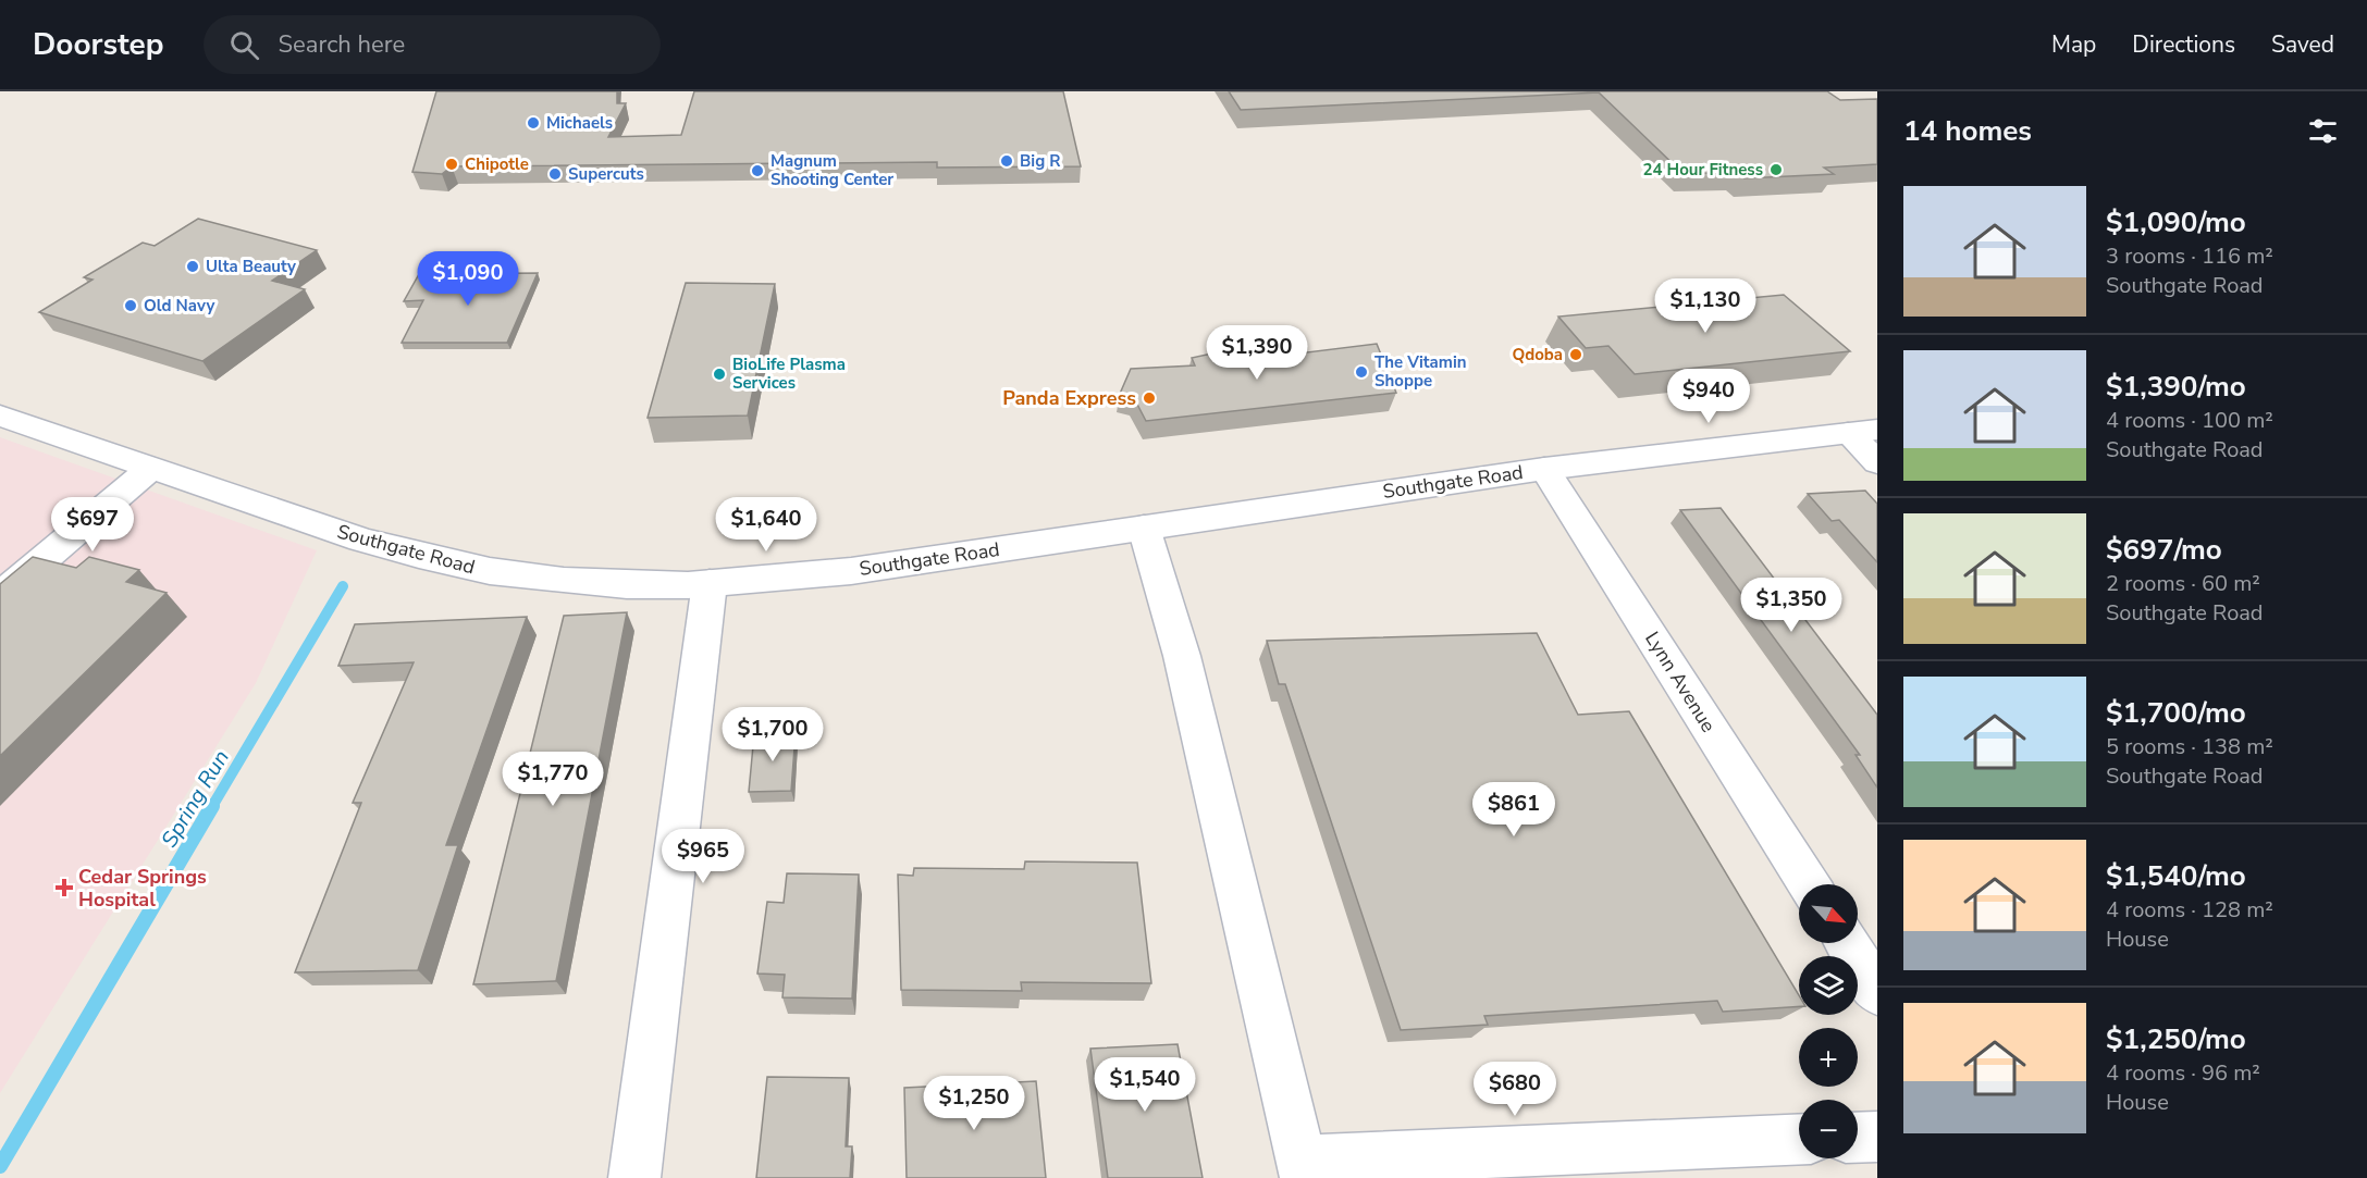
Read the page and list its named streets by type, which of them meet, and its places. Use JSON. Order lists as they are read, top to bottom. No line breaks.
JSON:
{"streets":{"street":["Southgate Road","Lynn Avenue"]},"crossings":[["Southgate Road","Lynn Avenue"]],"water":["Spring Run"],"places":{"other":["Michaels","Big R","Chipotle","24 Hour Fitness","Magnum Shooting Center","Supercuts","Ulta Beauty","Old Navy","Qdoba","The Vitamin Shoppe","BioLife Plasma Services","Panda Express"],"health":["Cedar Springs Hospital"]},"north":"bottom right","page":{"header":"Doorstep","search":"Search here","nav":["Map","Directions","Saved"],"heading":"14 homes","list":[{"name":"$1,090/mo","note":"3 rooms · 116 m² · Southgate Road"},{"name":"$1,390/mo","note":"4 rooms · 100 m² · Southgate Road"},{"name":"$697/mo","note":"2 rooms · 60 m² · Southgate Road"},{"name":"$1,700/mo","note":"5 rooms · 138 m² · Southgate Road"},{"name":"$1,540/mo","note":"4 rooms · 128 m² · House"},{"name":"$1,250/mo","note":"4 rooms · 96 m² · House"}],"price":["$1,090","$1,130","$1,390","$940","$697","$1,640","$1,350","$1,700","$1,770","$861","$965","$1,540","$680","$1,250"],"map_buttons":["+","−"]}}
